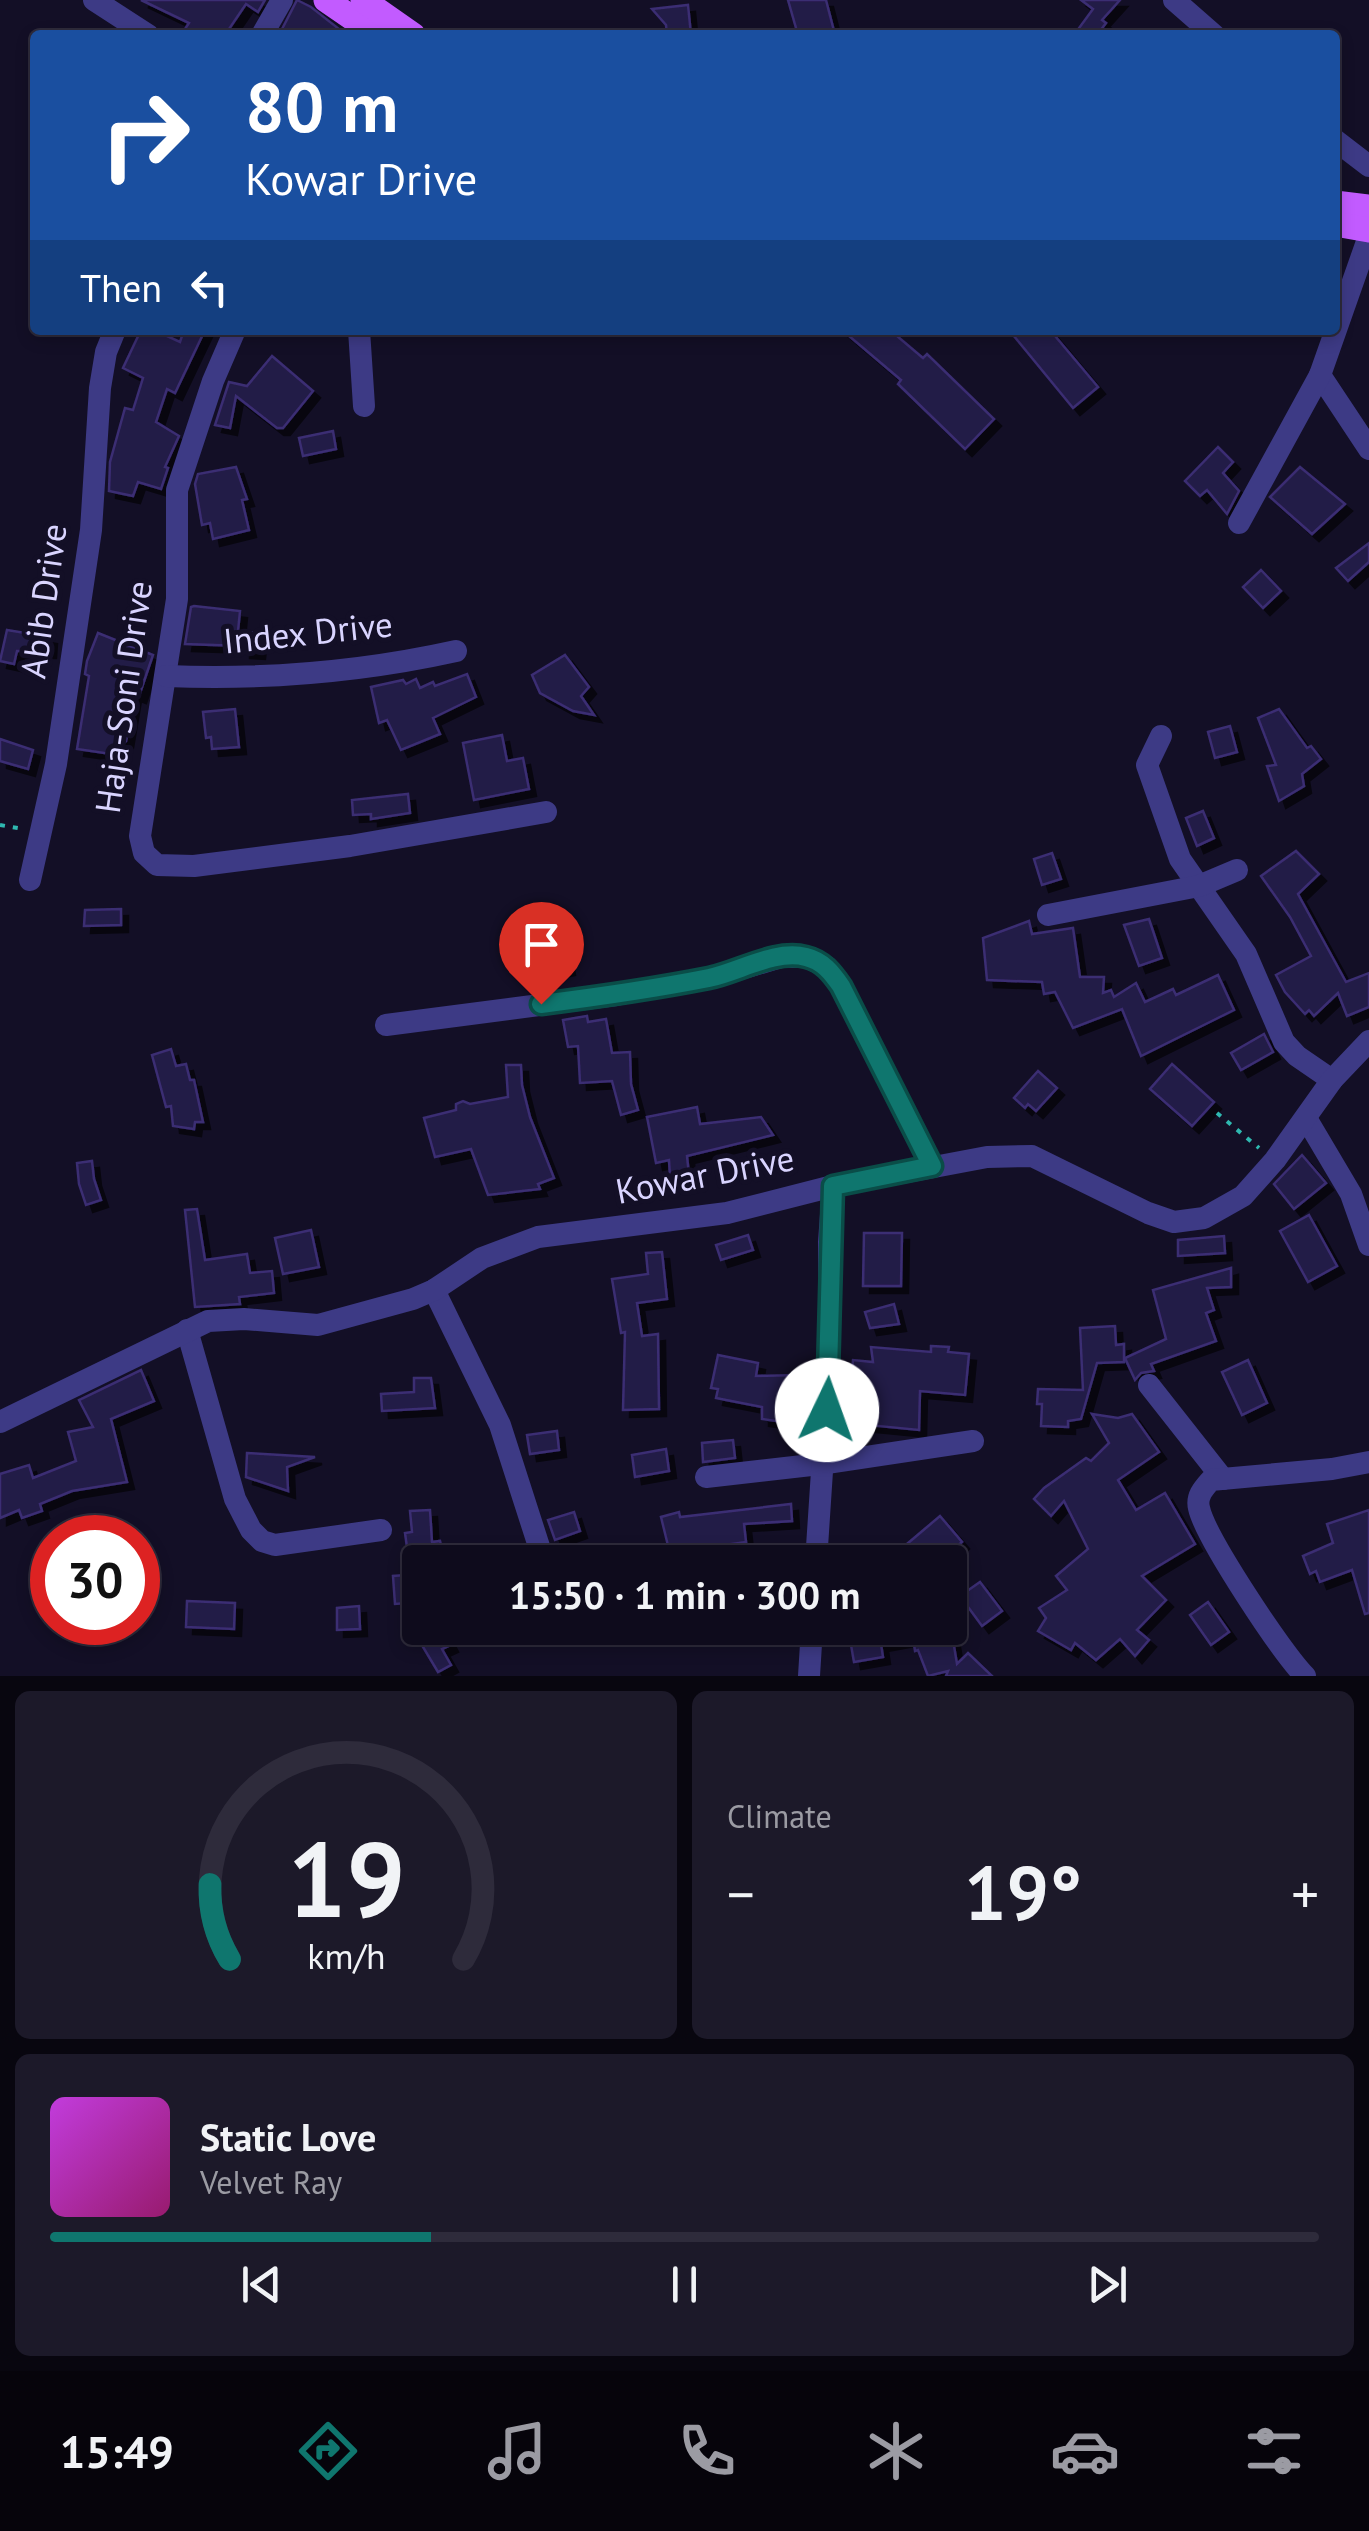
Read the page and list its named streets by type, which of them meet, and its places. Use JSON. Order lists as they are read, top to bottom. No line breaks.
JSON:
{"streets":{"street":["Abib Drive","Index Drive","Haja-Soni Drive","Kowar Drive"]},"crossings":[["Index Drive","Haja-Soni Drive"]],"page":{"turn":["80 m","Kowar Drive"],"then":"Then","limit":"30","trip":"15:50 · 1 min · 300 m","tile":"Climate","heat":["−","19°","+"],"song":["Static Love","Velvet Ray"],"tabs":"15:49","gauge":["19","km/h"]}}
